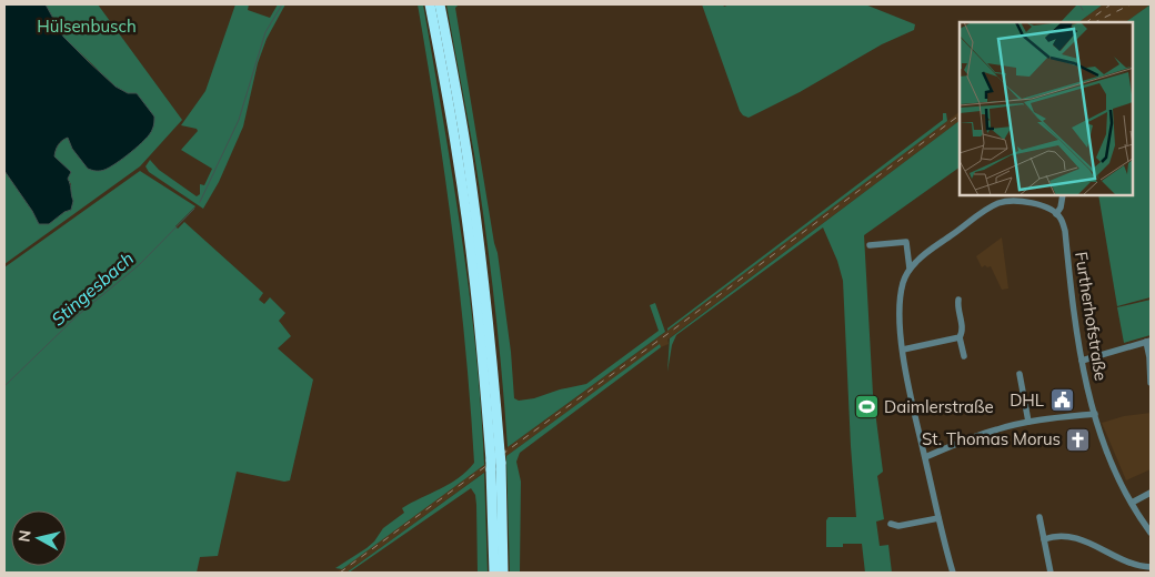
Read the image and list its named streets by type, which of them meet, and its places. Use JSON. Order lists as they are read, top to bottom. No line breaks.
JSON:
{"streets":{"street":["Furtherhofstraße"]},"water":["Stingesbach"],"parks":["Hülsenbusch"],"places":{"public building":["DHL"],"sports":["Daimlerstraße"],"church":["St. Thomas Morus"]},"north":"left"}
